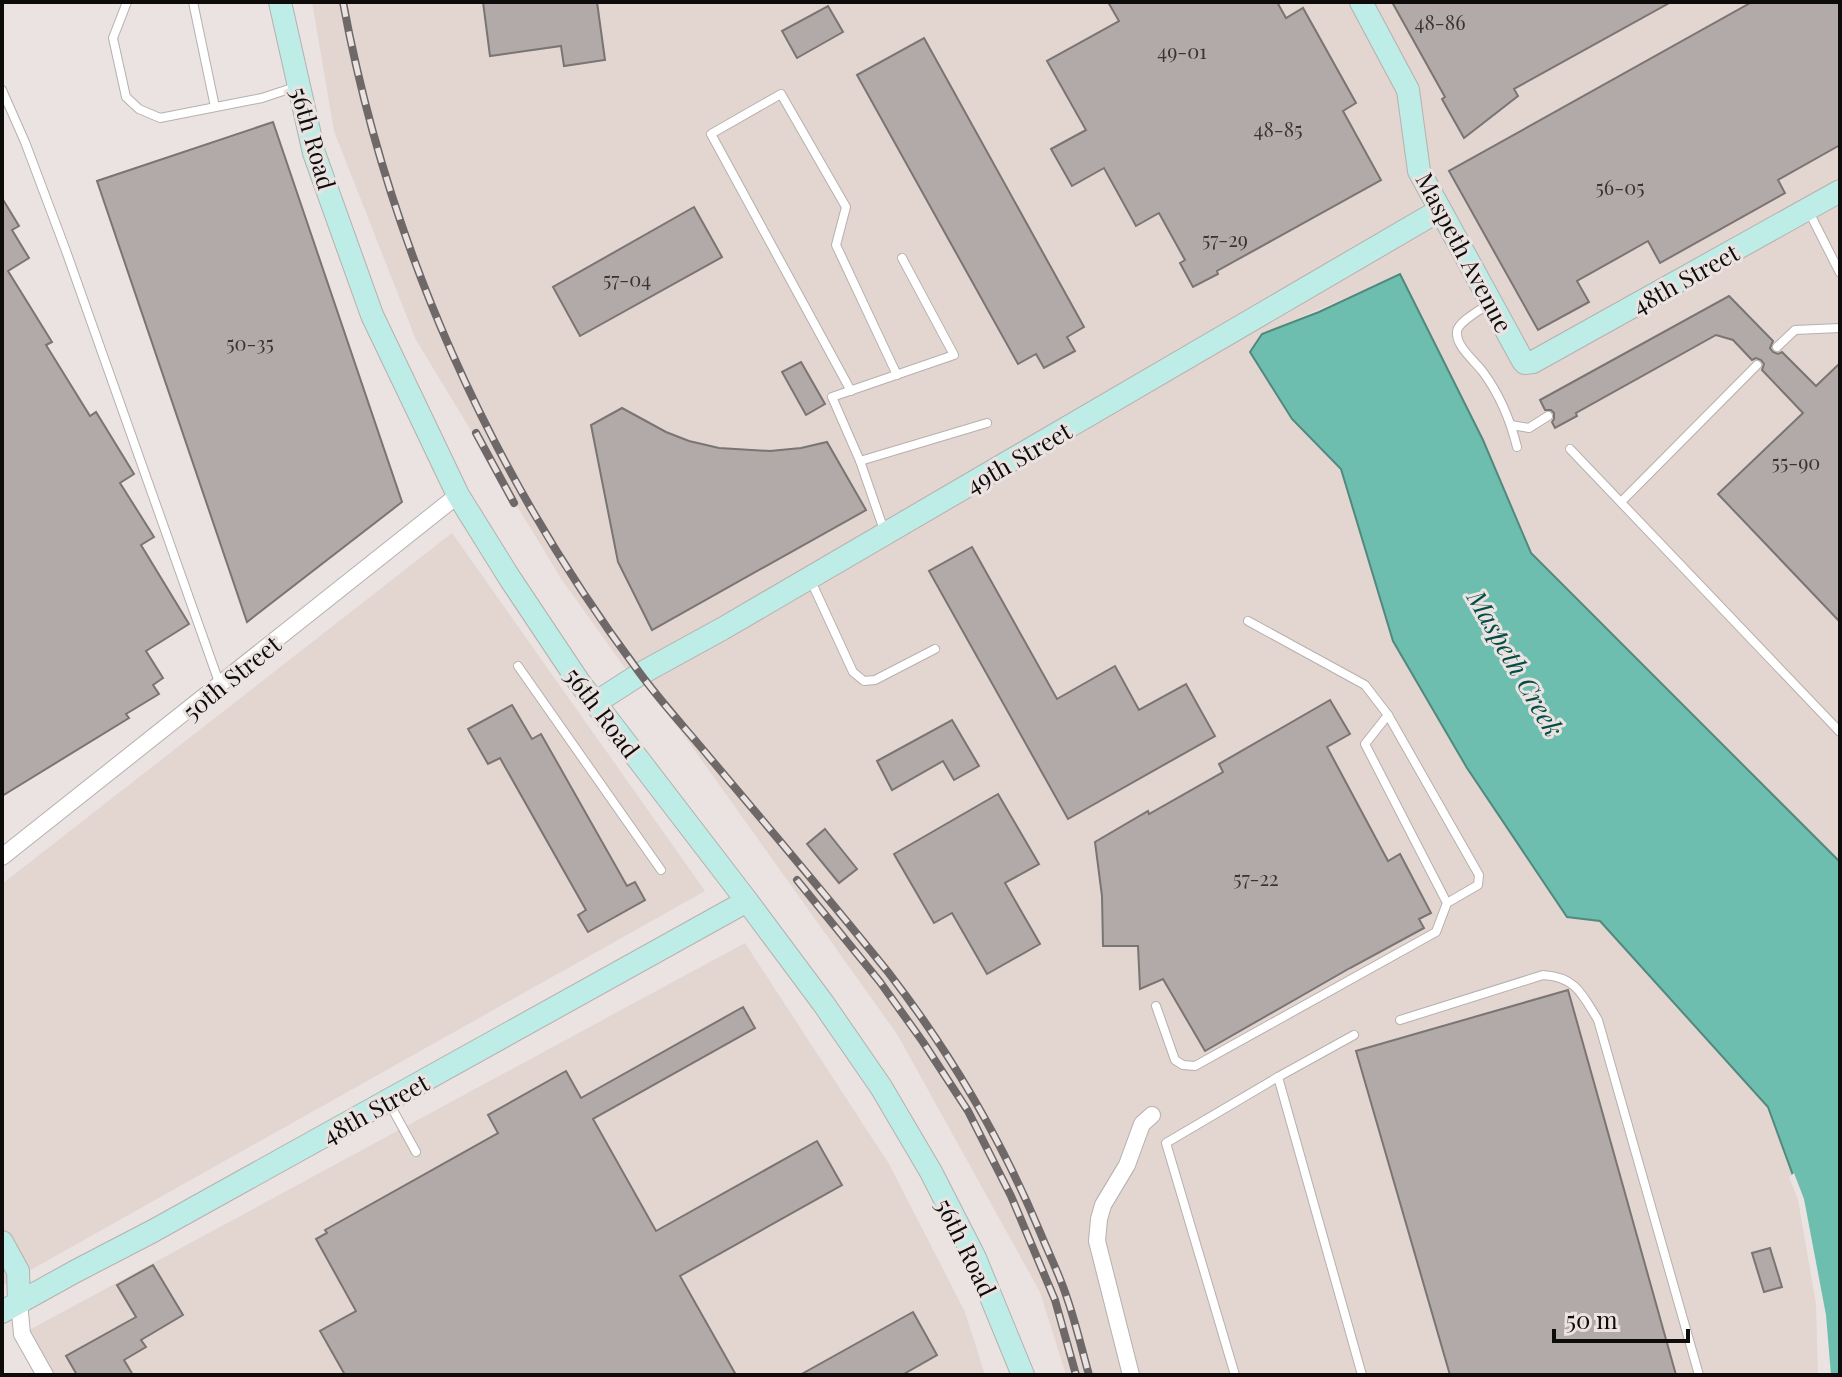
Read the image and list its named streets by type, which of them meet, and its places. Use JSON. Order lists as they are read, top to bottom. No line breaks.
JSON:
{"streets":{"main road":["56th Road","Maspeth Avenue","48th Street","49th Street"],"street":["50th Street"]},"crossings":[["56th Road","48th Street"],["56th Road","49th Street"],["56th Road","50th Street"],["Maspeth Avenue","48th Street"],["Maspeth Avenue","49th Street"]],"water":["Maspeth Creek"],"house_numbers":["48-86","49-01","48-85","56-05","57-29","57-04","50-35","55-90","57-22"],"scale_bar":"50 m"}
